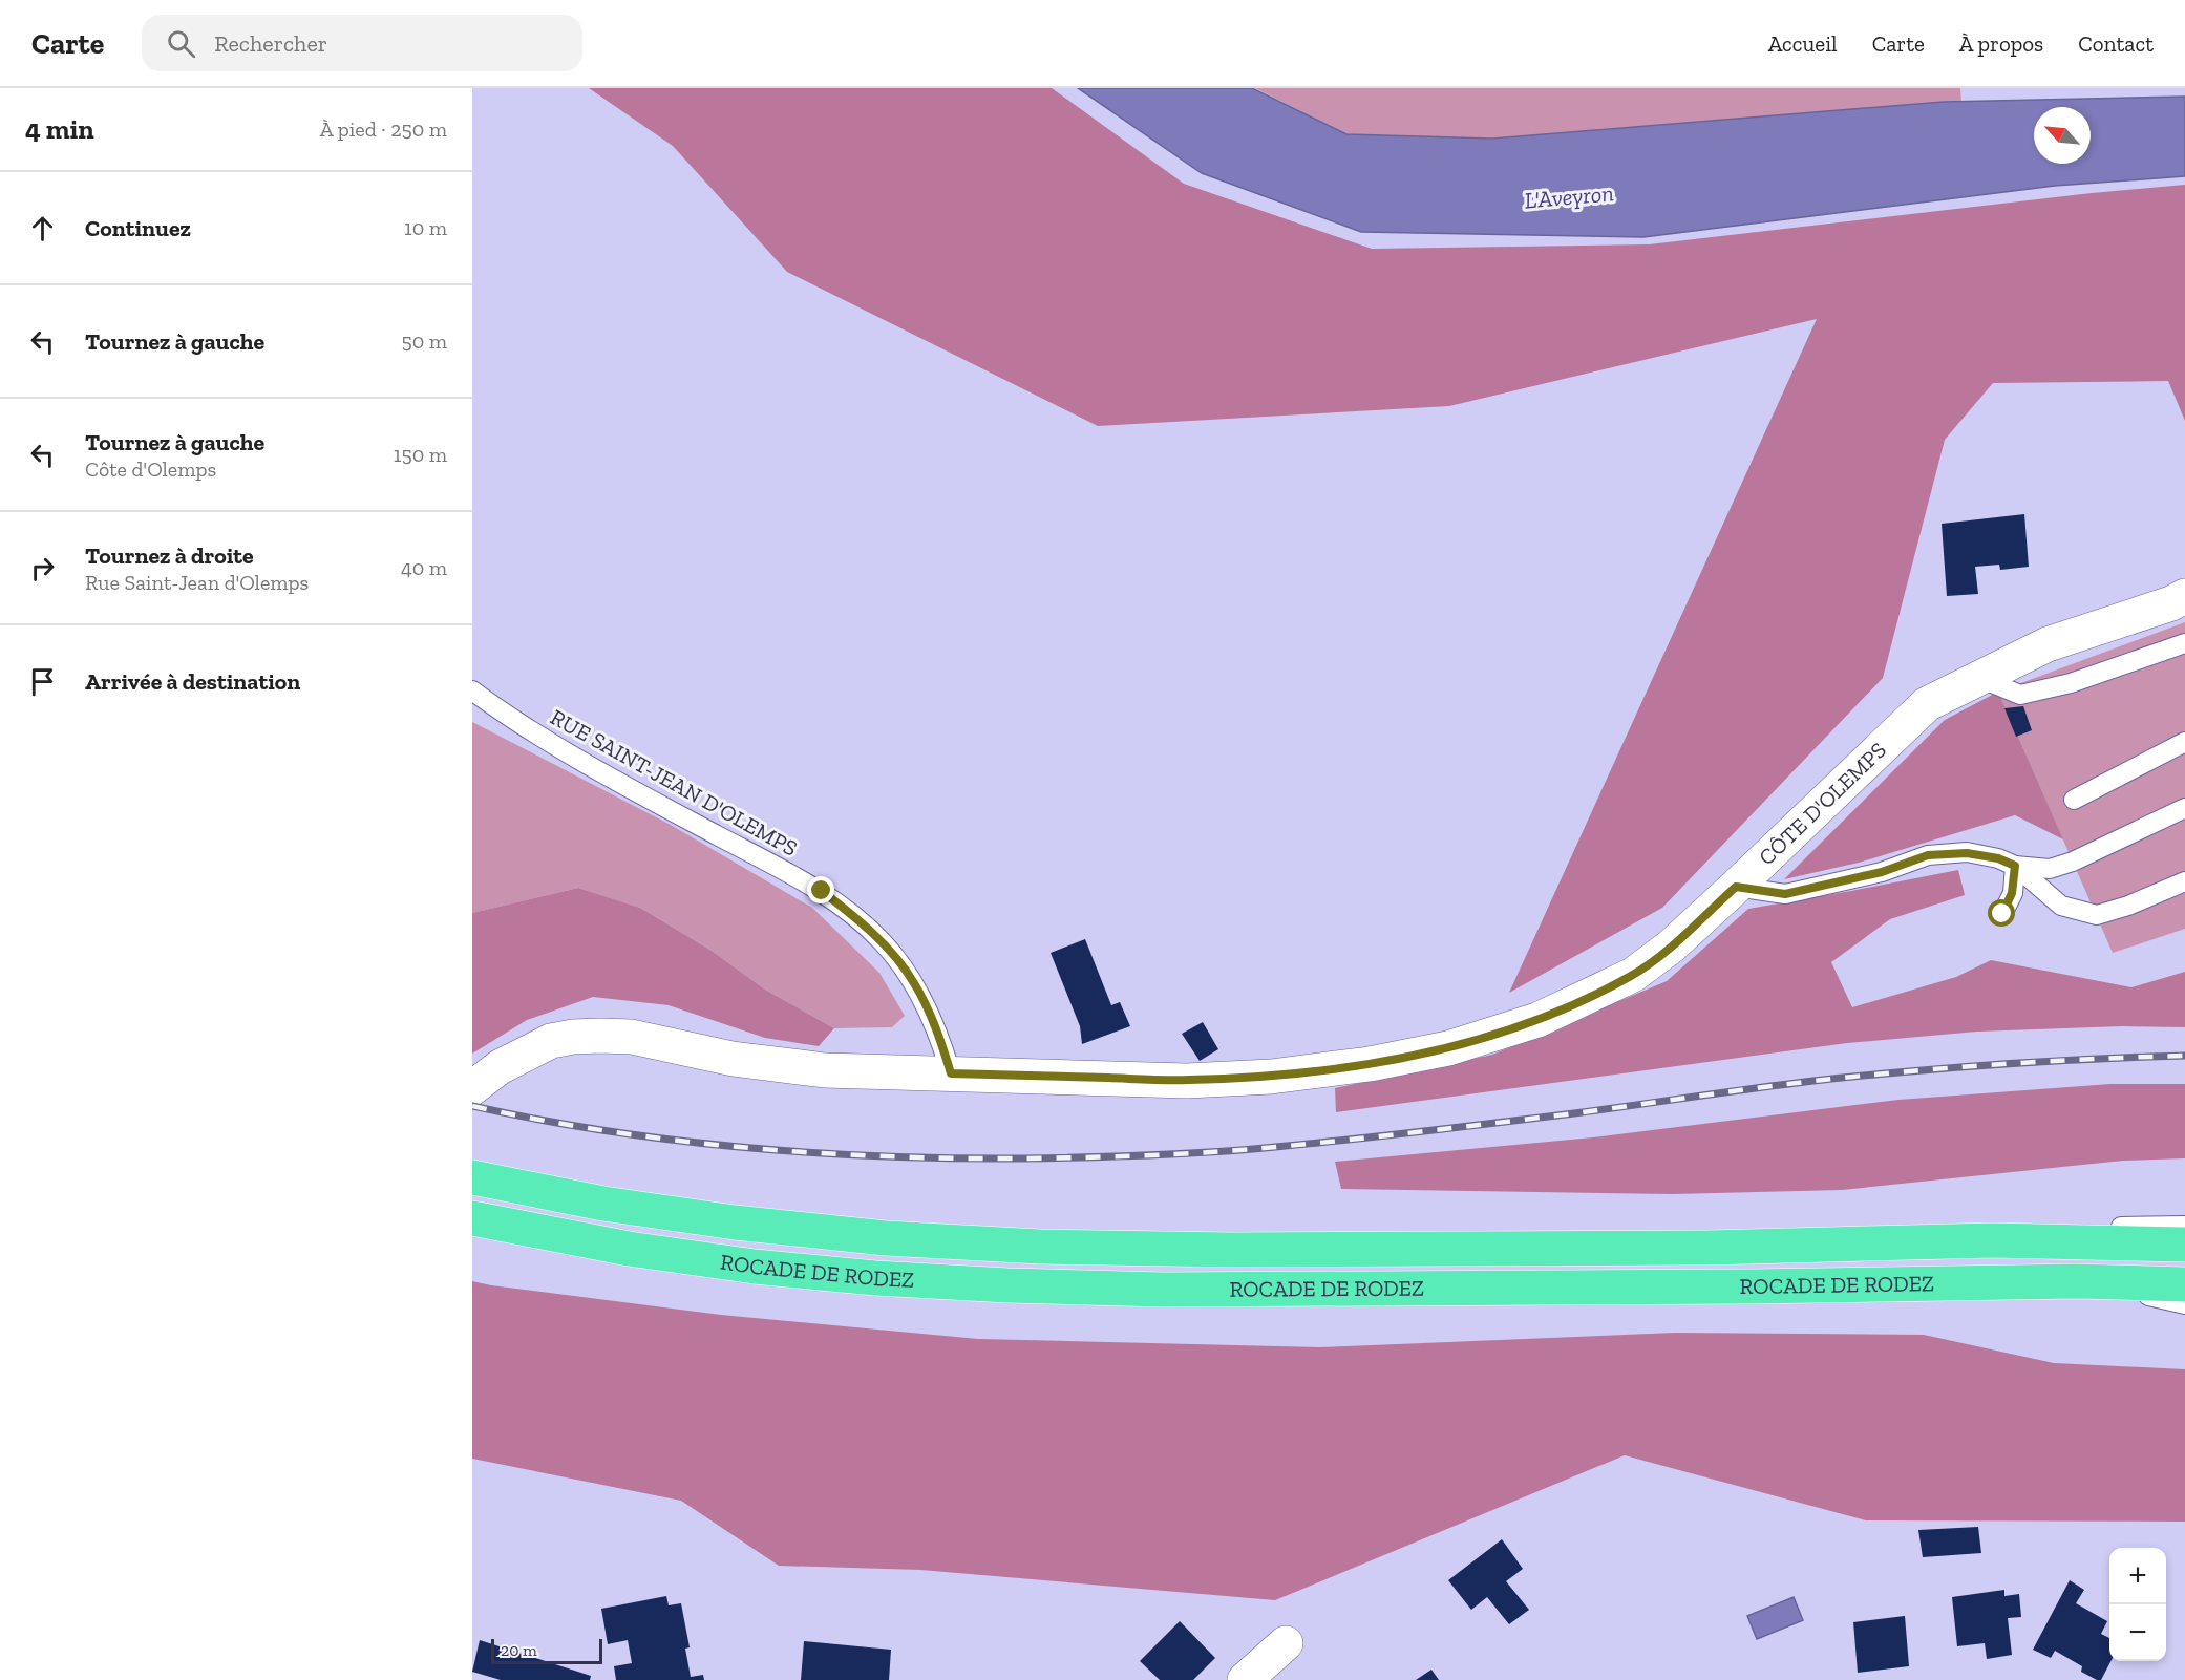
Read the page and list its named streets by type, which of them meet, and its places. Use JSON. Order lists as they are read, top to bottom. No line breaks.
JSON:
{"streets":{"highway":["ROCADE DE RODEZ"],"street":["CÔTE D'OLEMPS"],"lane":["RUE SAINT-JEAN D'OLEMPS"]},"crossings":[["RUE SAINT-JEAN D'OLEMPS","CÔTE D'OLEMPS"]],"water":["L'Aveyron"],"scale_bar":"20 m","north":"top left","page":{"header":"Carte","search":"Rechercher","nav":["Accueil","Carte","À propos","Contact"],"heading":["4 min","À pied · 250 m"],"list":[["Continuez","10 m"],["Tournez à gauche","50 m"],["Tournez à gauche","Côte d'Olemps","150 m"],["Tournez à droite","Rue Saint-Jean d'Olemps","40 m"],"Arrivée à destination"],"map_buttons":["+","−"],"scale":"20 m"}}
